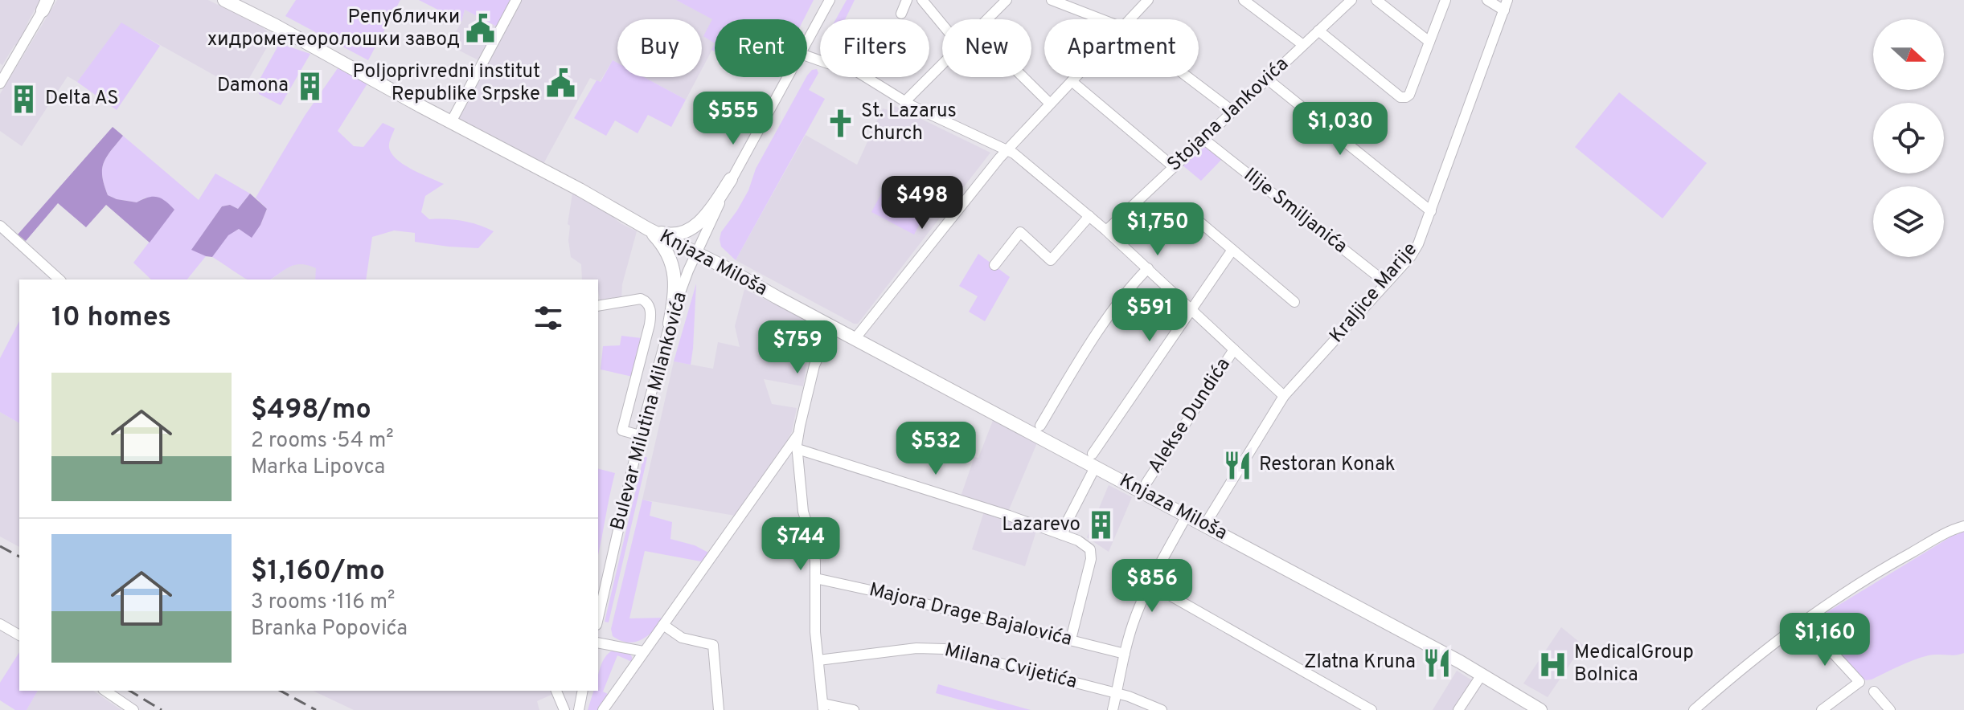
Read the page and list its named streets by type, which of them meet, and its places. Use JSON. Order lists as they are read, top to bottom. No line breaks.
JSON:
{"streets":{"main road":["Knjaza Miloša"],"street":["Stojana Jankovića","Ilije Smiljanića","Kraljice Marije","Bulevar Milutina Milankovića","Alekse Dundića","Majora Drage Bajalovića","Milana Cvijetića"]},"crossings":[["Stojana Jankovića","Ilije Smiljanića"],["Ilije Smiljanića","Kraljice Marije"],["Knjaza Miloša","Kraljice Marije"],["Knjaza Miloša","Bulevar Milutina Milankovića"]],"places":{"public building":["Републички хидрометеоролошки завод","Poljoprivredni institut Republike Srpske"],"building":["Damona","Delta AS","Lazarevo"],"church":["St. Lazarus Church"],"restaurant":["Restoran Konak","Zlatna Kruna"],"hospital":["MedicalGroup Bolnica"]},"north":"right","page":{"chip":["Buy","Rent","Filters","New","Apartment"],"price":["$555","$1,030","$498","$1,750","$591","$759","$532","$744","$856","$1,160"],"heading":"10 homes","list":[{"name":"$498/mo","note":"2 rooms · 54 m² · Marka Lipovca"},{"name":"$1,160/mo","note":"3 rooms · 116 m² · Branka Popovića"}]}}
